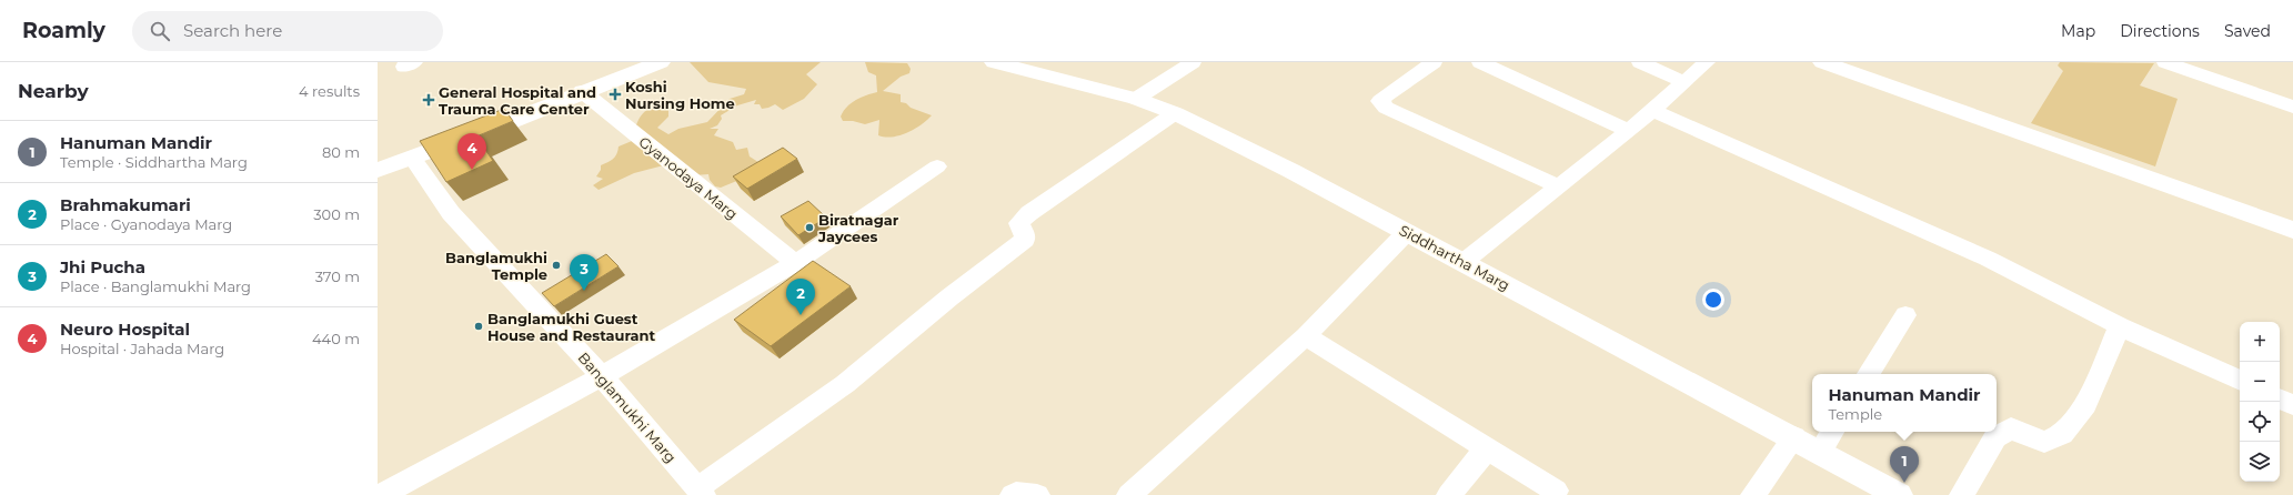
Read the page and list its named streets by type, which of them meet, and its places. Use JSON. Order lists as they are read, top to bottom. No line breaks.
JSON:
{"streets":{"street":["Gyanodaya Marg","Siddhartha Marg","Banglamukhi Marg"]},"places":{"health":["Koshi Nursing Home","General Hospital and Trauma Care Center"],"other":["Biratnagar Jaycees","Banglamukhi Temple","Banglamukhi Guest House and Restaurant"]},"page":{"header":"Roamly","search":"Search here","nav":["Map","Directions","Saved"],"heading":["Nearby","4 results"],"list":[{"mark":"1","name":"Hanuman Mandir","note":"Temple · Siddhartha Marg","value":"80 m"},{"mark":"2","name":"Brahmakumari","note":"Place · Gyanodaya Marg","value":"300 m"},{"mark":"3","name":"Jhi Pucha","note":"Place · Banglamukhi Marg","value":"370 m"},{"mark":"4","name":"Neuro Hospital","note":"Hospital · Jahada Marg","value":"440 m"}],"pins":["4","3","2","1"],"map_buttons":["+","−"],"popup":["Hanuman Mandir","Temple"]}}
